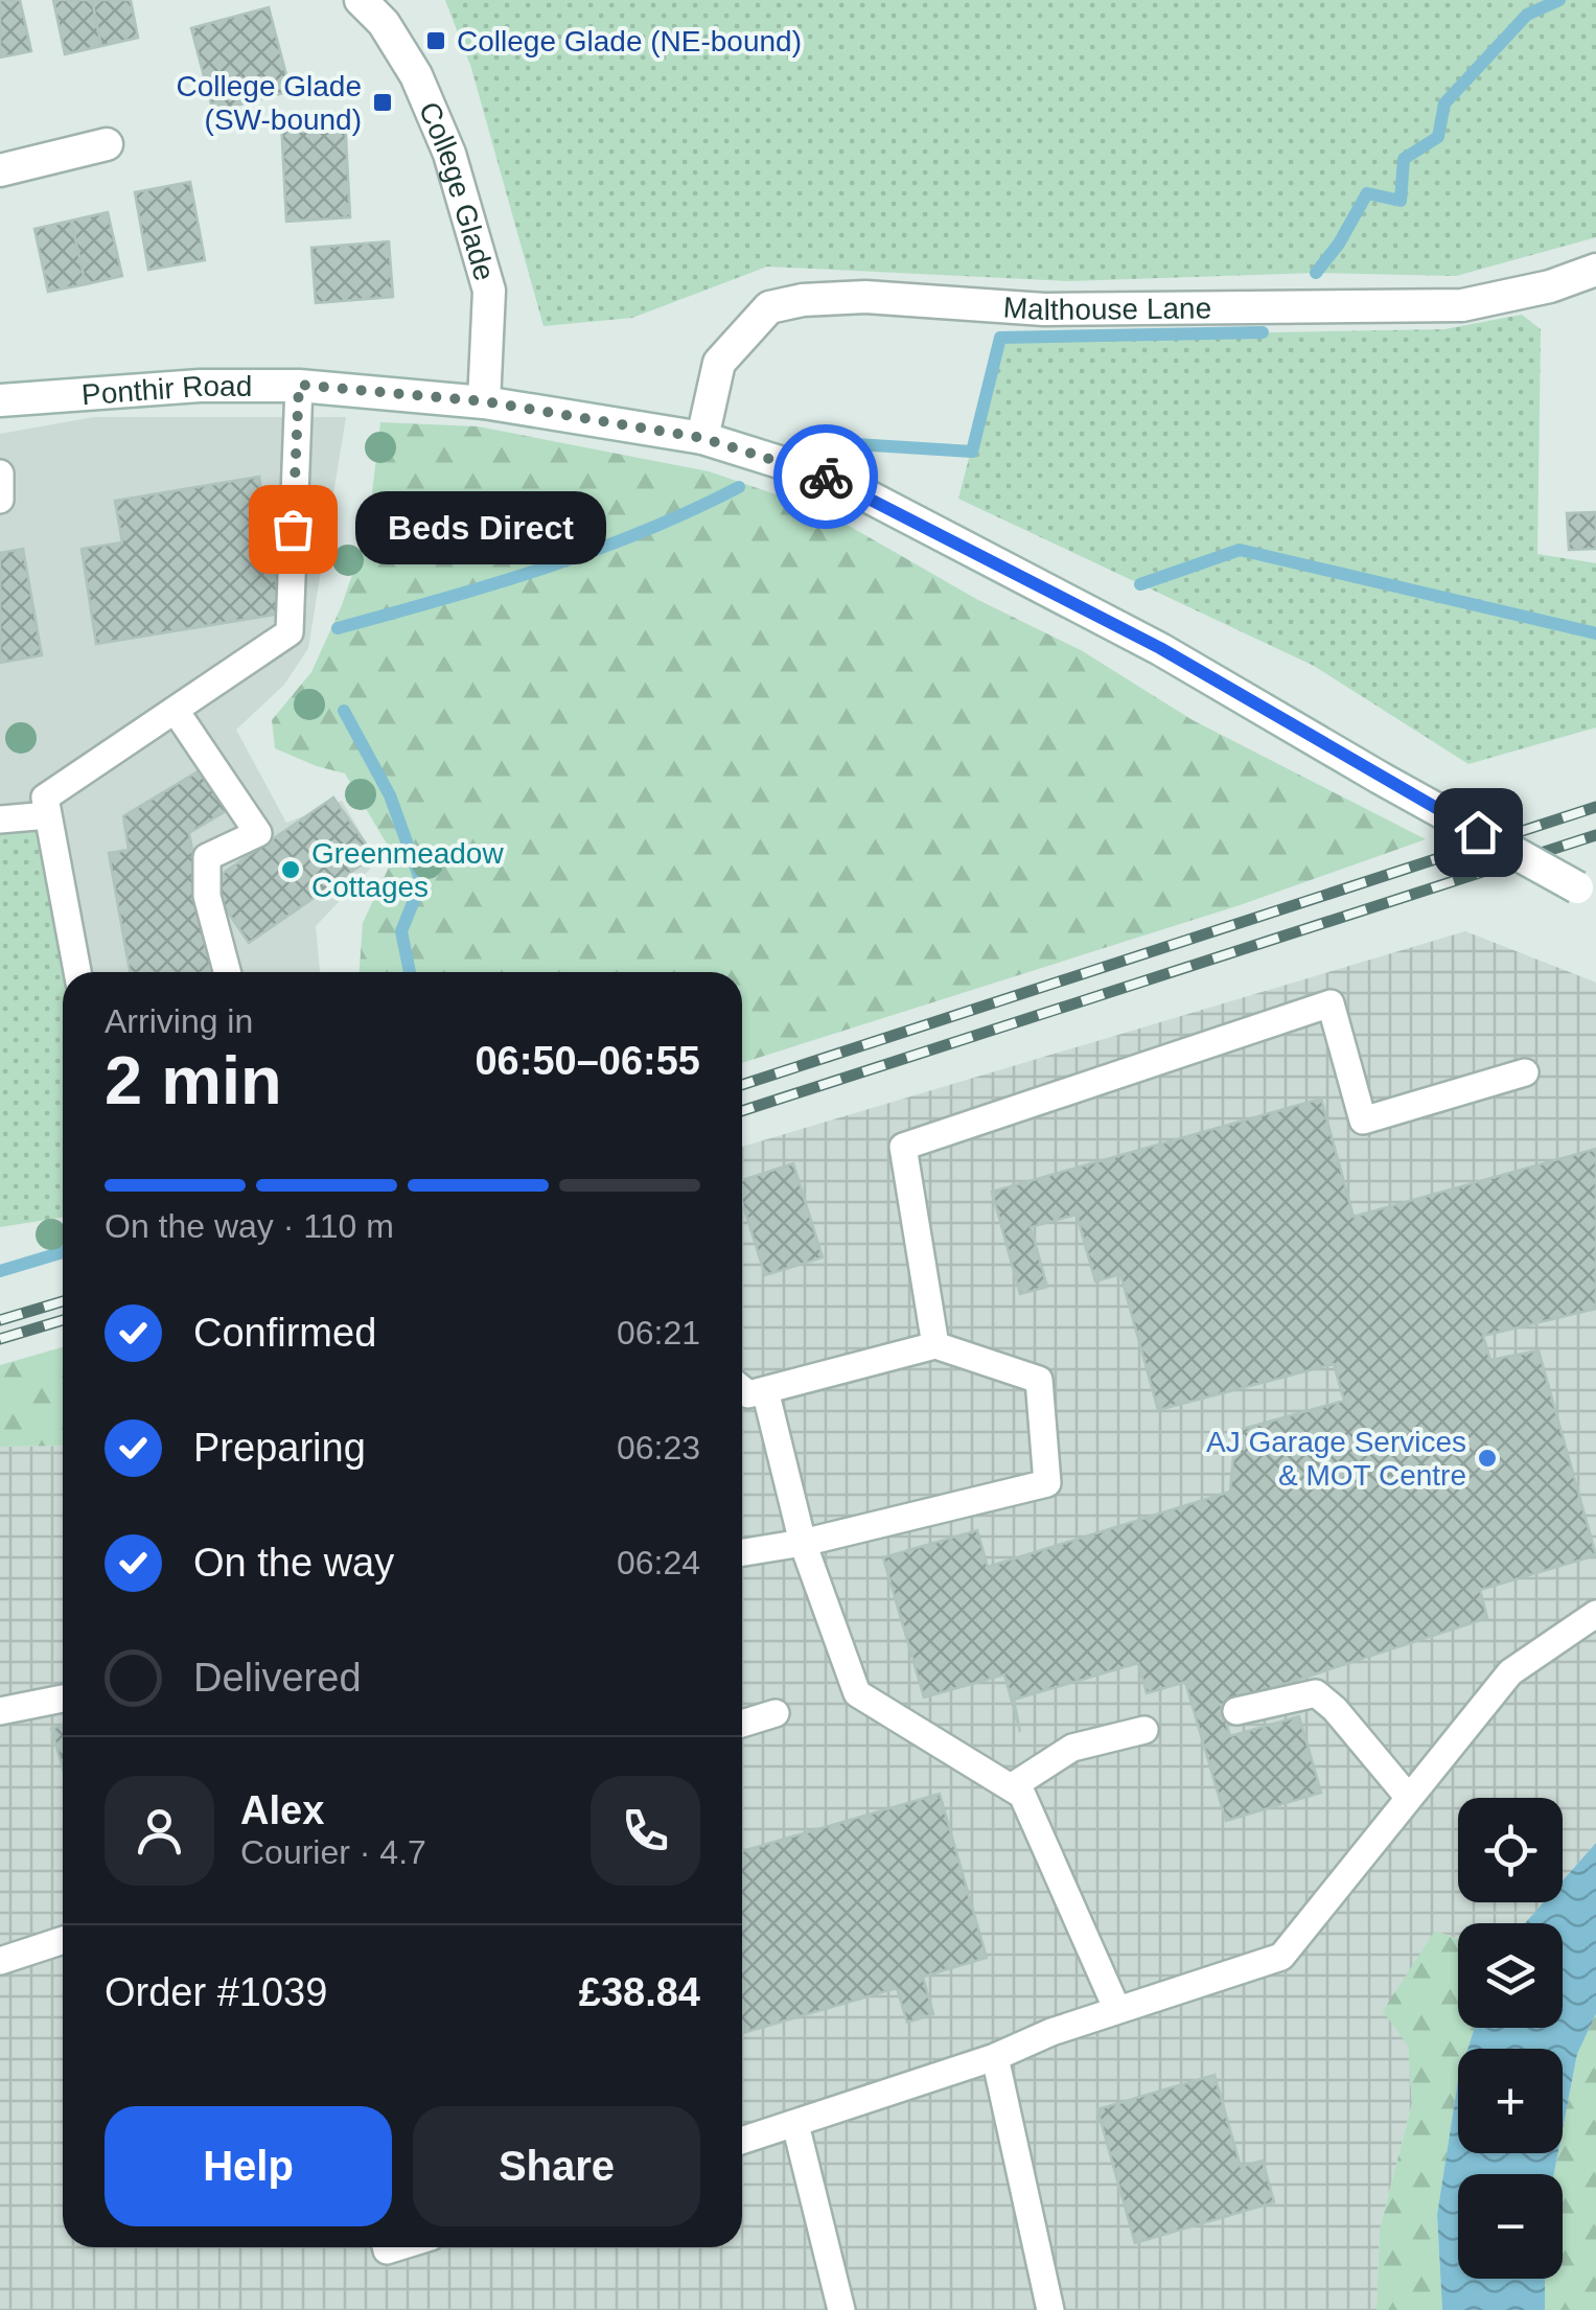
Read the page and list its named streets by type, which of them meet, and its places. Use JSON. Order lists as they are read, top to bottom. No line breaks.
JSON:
{"streets":{"main road":["College Glade","Malthouse Lane","Ponthir Road"]},"crossings":[["College Glade","Ponthir Road"],["Malthouse Lane","Ponthir Road"]],"places":{"transit":["College Glade (NE-bound)","College Glade (SW-bound)"],"other":["Beds Direct","Greenmeadow Cottages","AJ Garage Services & MOT Centre"]},"page":{"bubble":"Beds Direct","heading":["2 min","Arriving in","06:50–06:55"],"panel":["Alex","Courier · 4.7","Order #1039","£38.84"],"bar":"On the way · 110 m","list":[["Confirmed","06:21"],["Preparing","06:23"],["On the way","06:24"],"Delivered"],"map_buttons":["+","−"],"buttons":["Help","Share"]}}
